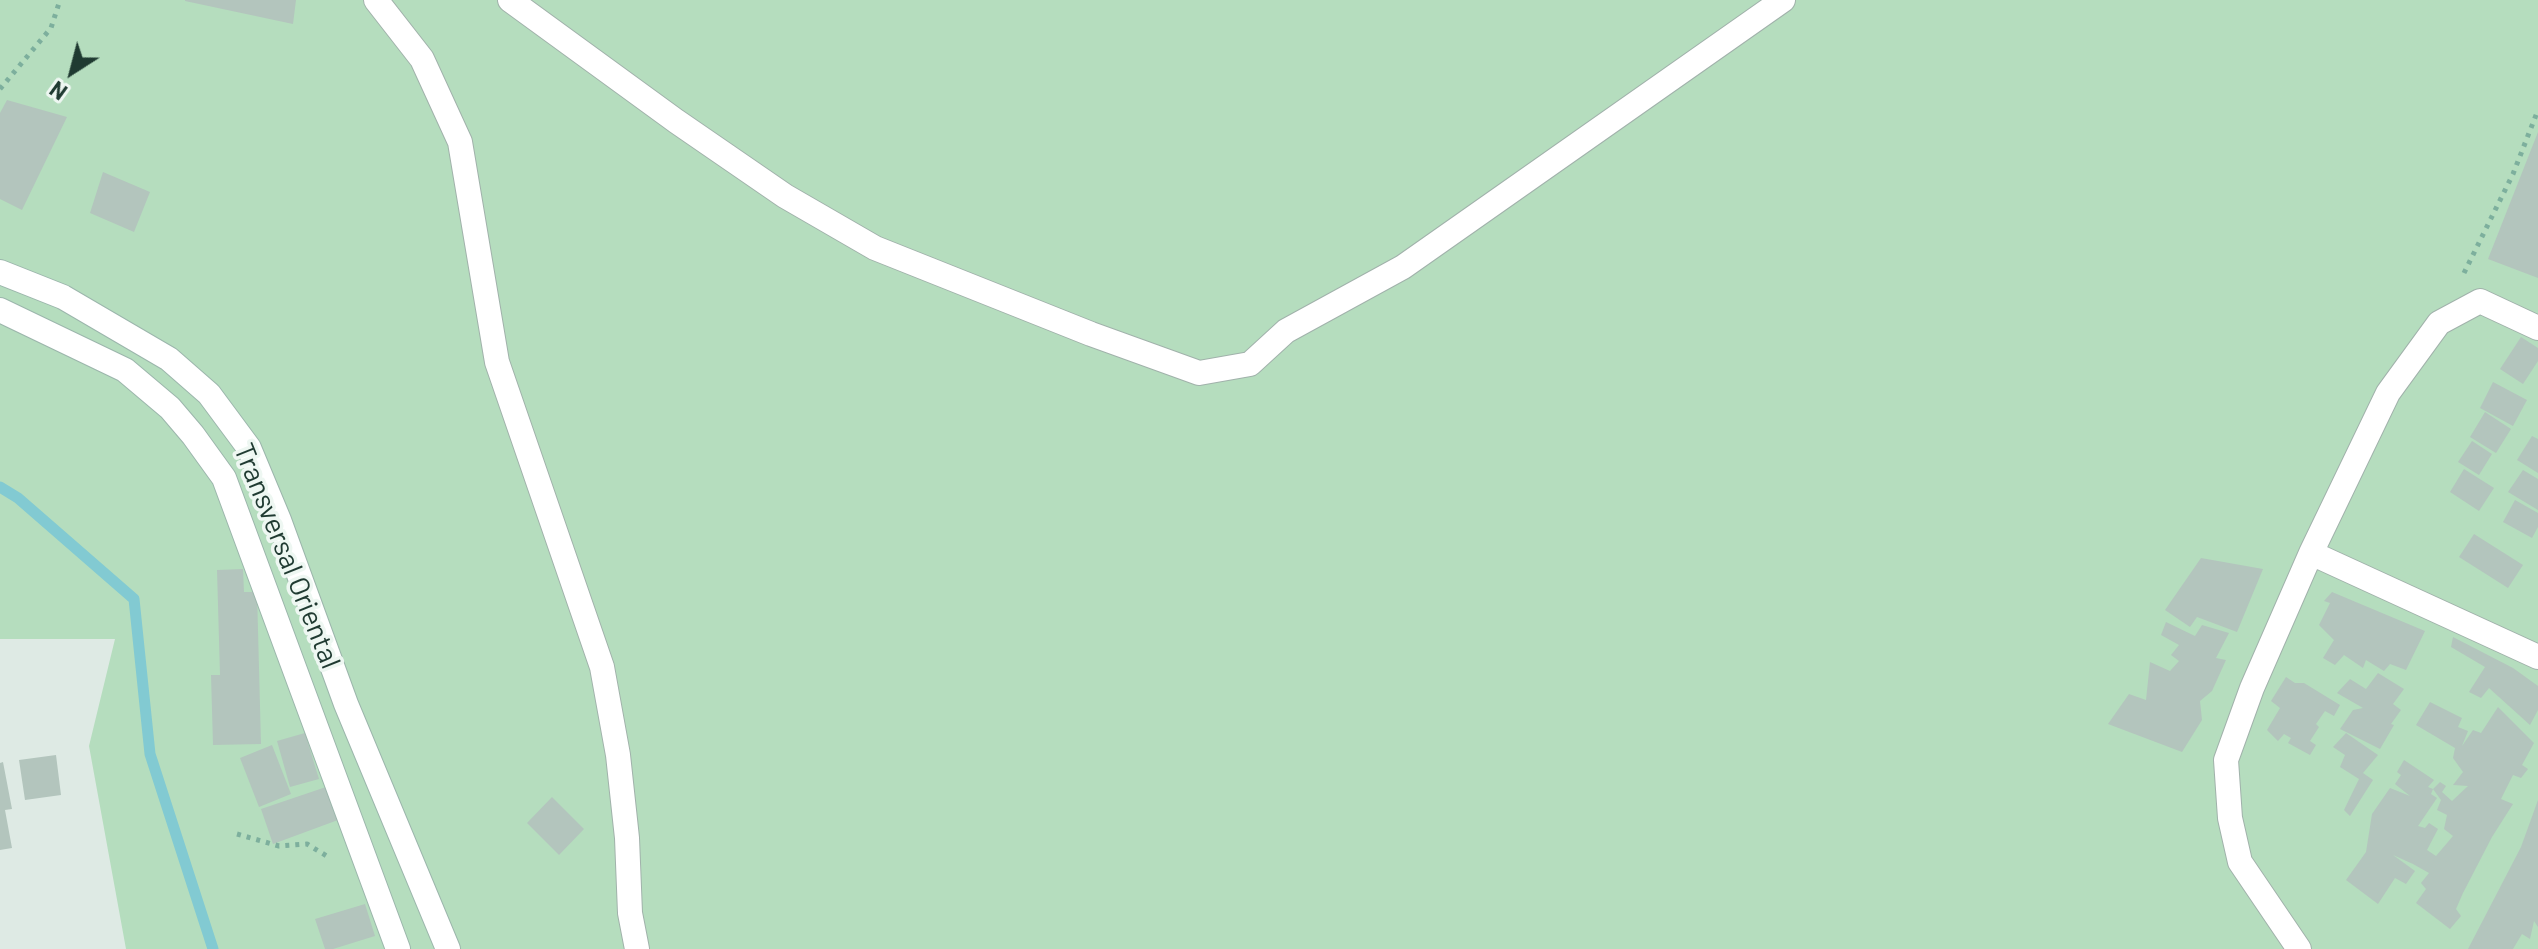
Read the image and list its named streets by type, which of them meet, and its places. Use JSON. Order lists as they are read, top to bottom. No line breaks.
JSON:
{"streets":{"street":["Transversal Oriental"]},"north":"bottom left"}
